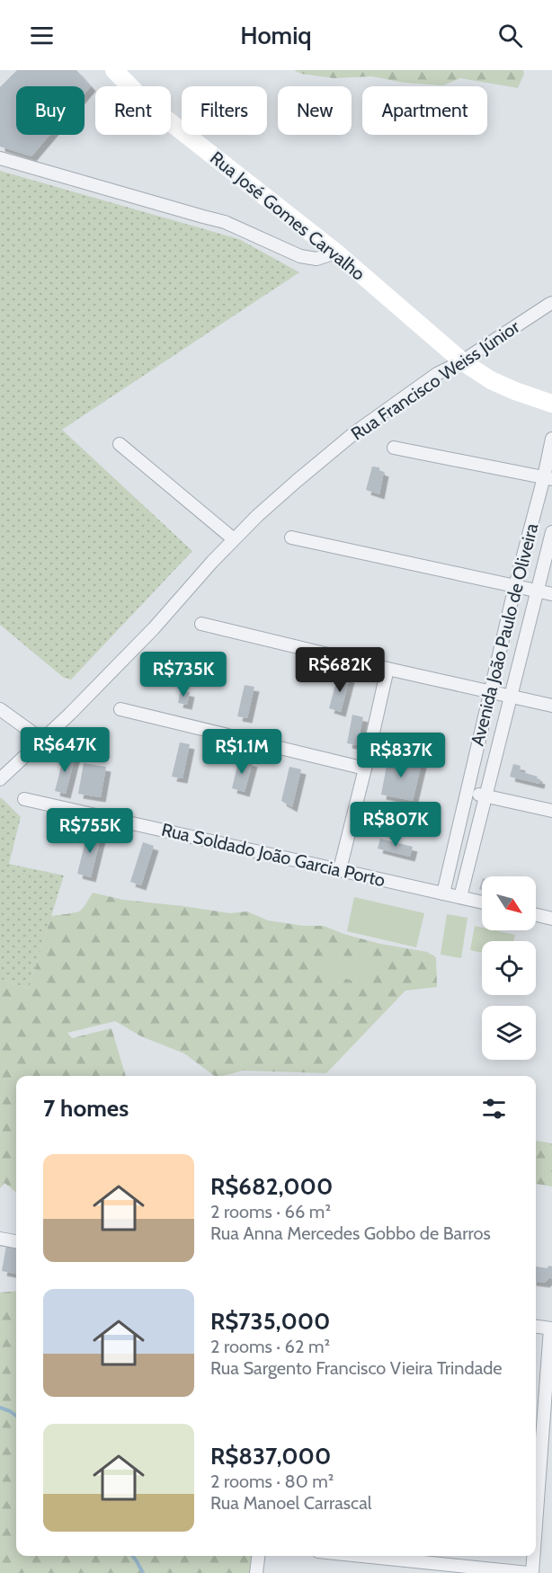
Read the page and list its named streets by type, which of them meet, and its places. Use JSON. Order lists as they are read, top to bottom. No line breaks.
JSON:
{"streets":{"main road":["Rua José Gomes Carvalho"],"street":["Rua Francisco Weiss Júnior","Avenida João Paulo de Oliveira","Rua Soldado João Garcia Porto"]},"crossings":[["Rua José Gomes Carvalho","Rua Francisco Weiss Júnior"],["Avenida João Paulo de Oliveira","Rua Soldado João Garcia Porto"]],"north":"bottom right","page":{"header":"Homiq","chip":["Buy","Rent","Filters","New","Apartment"],"price":["R$682K","R$735K","R$647K","R$1.1M","R$837K","R$807K","R$755K"],"heading":"7 homes","list":[{"name":"R$682,000","note":"2 rooms · 66 m² · Rua Anna Mercedes Gobbo de Barros"},{"name":"R$735,000","note":"2 rooms · 62 m² · Rua Sargento Francisco Vieira Trindade"},{"name":"R$837,000","note":"2 rooms · 80 m² · Rua Manoel Carrascal"}]}}
